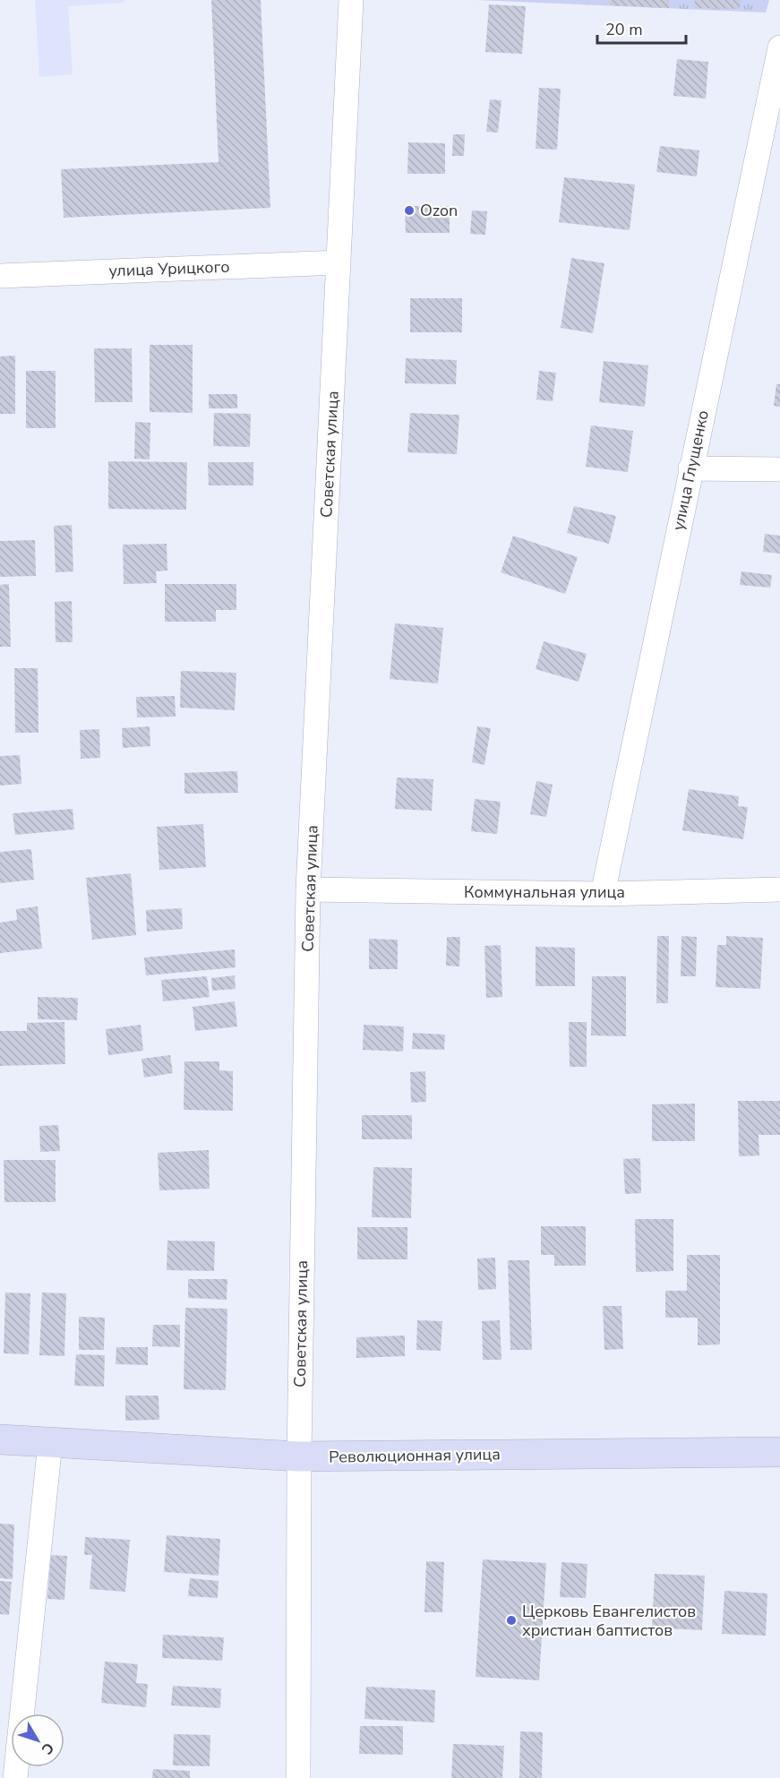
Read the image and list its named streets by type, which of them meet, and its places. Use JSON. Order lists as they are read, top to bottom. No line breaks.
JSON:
{"streets":{"street":["улица Урицкого","Советская улица","улица Глущенко","Коммунальная улица","Революционная улица"]},"crossings":[["улица Урицкого","Советская улица"],["Советская улица","Коммунальная улица"],["Советская улица","Революционная улица"],["улица Глущенко","Коммунальная улица"]],"places":["Ozon","Церковь Евангелистов христиан баптистов"],"scale_bar":"20 m","north":"bottom right"}
